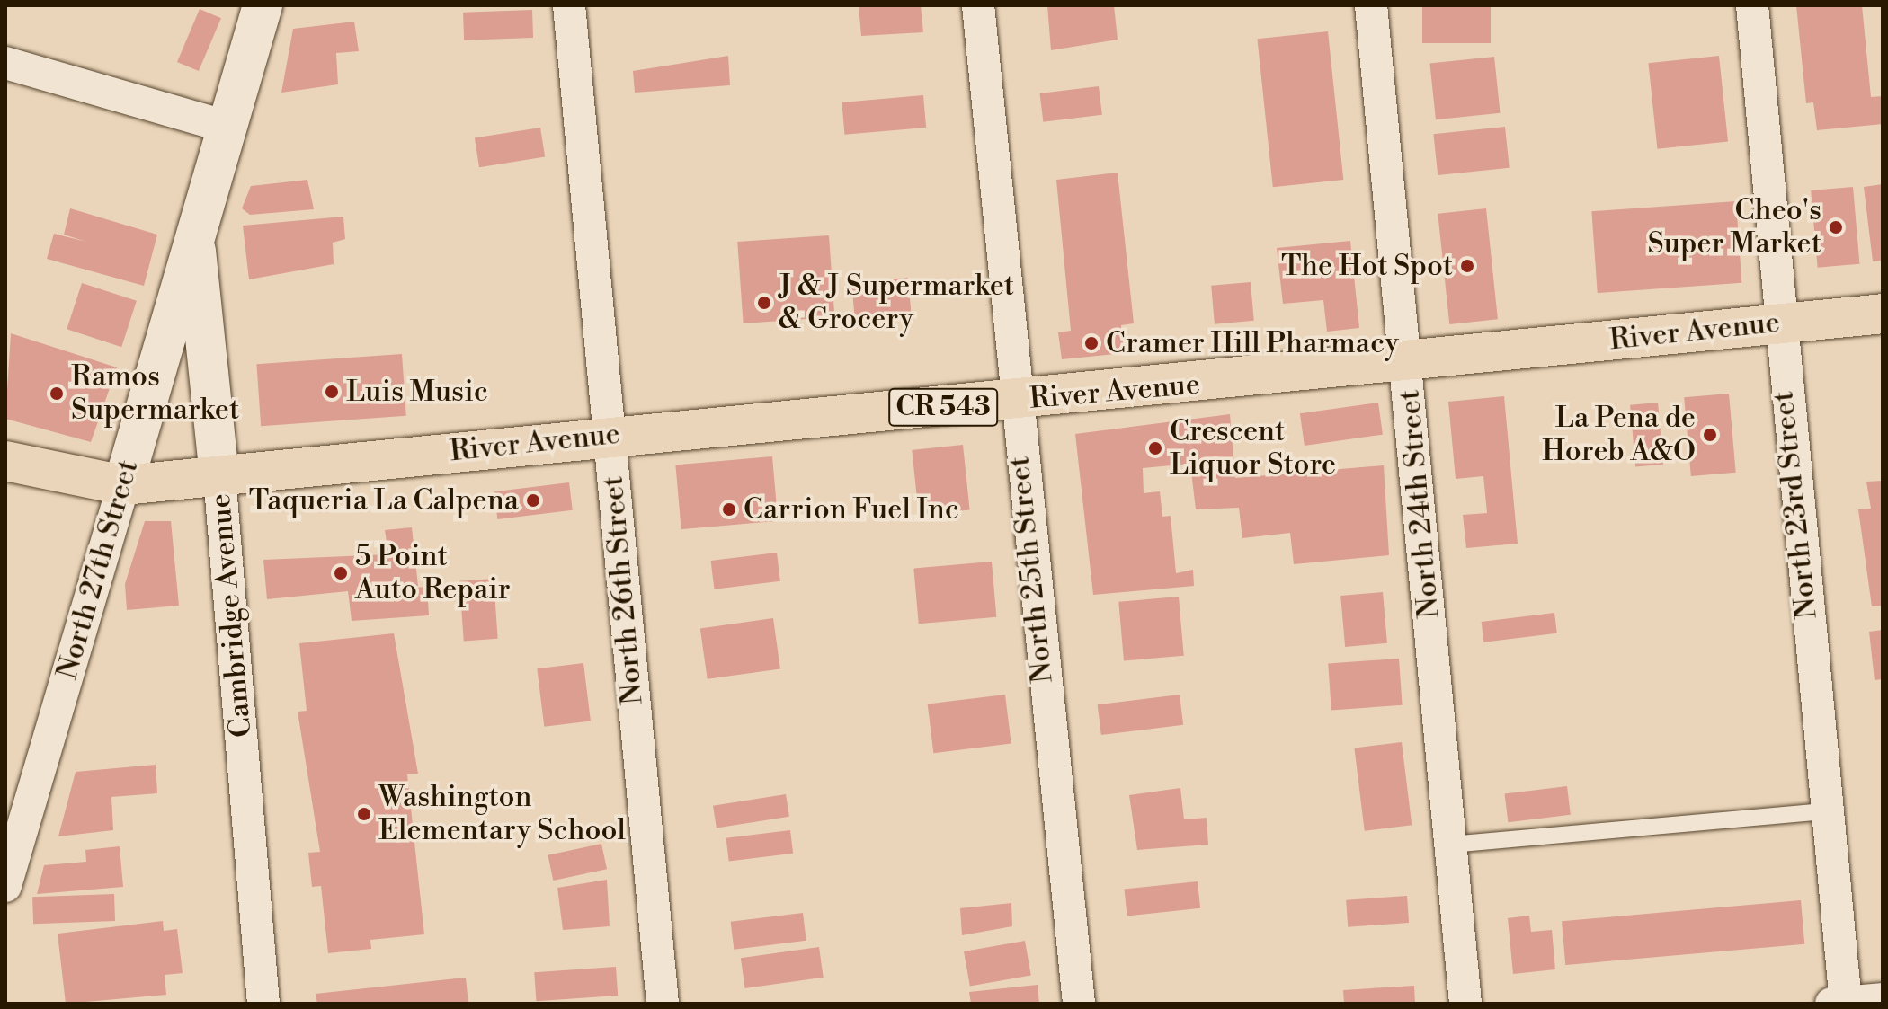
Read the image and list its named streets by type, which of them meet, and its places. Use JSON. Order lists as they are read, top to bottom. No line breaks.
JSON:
{"streets":{"main road":["River Avenue","CR 543","North 27th Street","Cambridge Avenue"],"street":["North 24th Street","North 23rd Street","North 25th Street","North 26th Street"]},"crossings":[["River Avenue","North 24th Street"],["River Avenue","North 23rd Street"],["River Avenue","North 27th Street"],["River Avenue","North 25th Street"],["River Avenue","North 26th Street"],["River Avenue","Cambridge Avenue"],["North 27th Street","Cambridge Avenue"]],"places":["Cheo's Super Market","The Hot Spot","J & J Supermarket & Grocery","Cramer Hill Pharmacy","Luis Music","Ramos Supermarket","La Pena de Horeb A&O","Crescent Liquor Store","Taqueria La Calpena","Carrion Fuel Inc","5 Point Auto Repair","Washington Elementary School"]}
